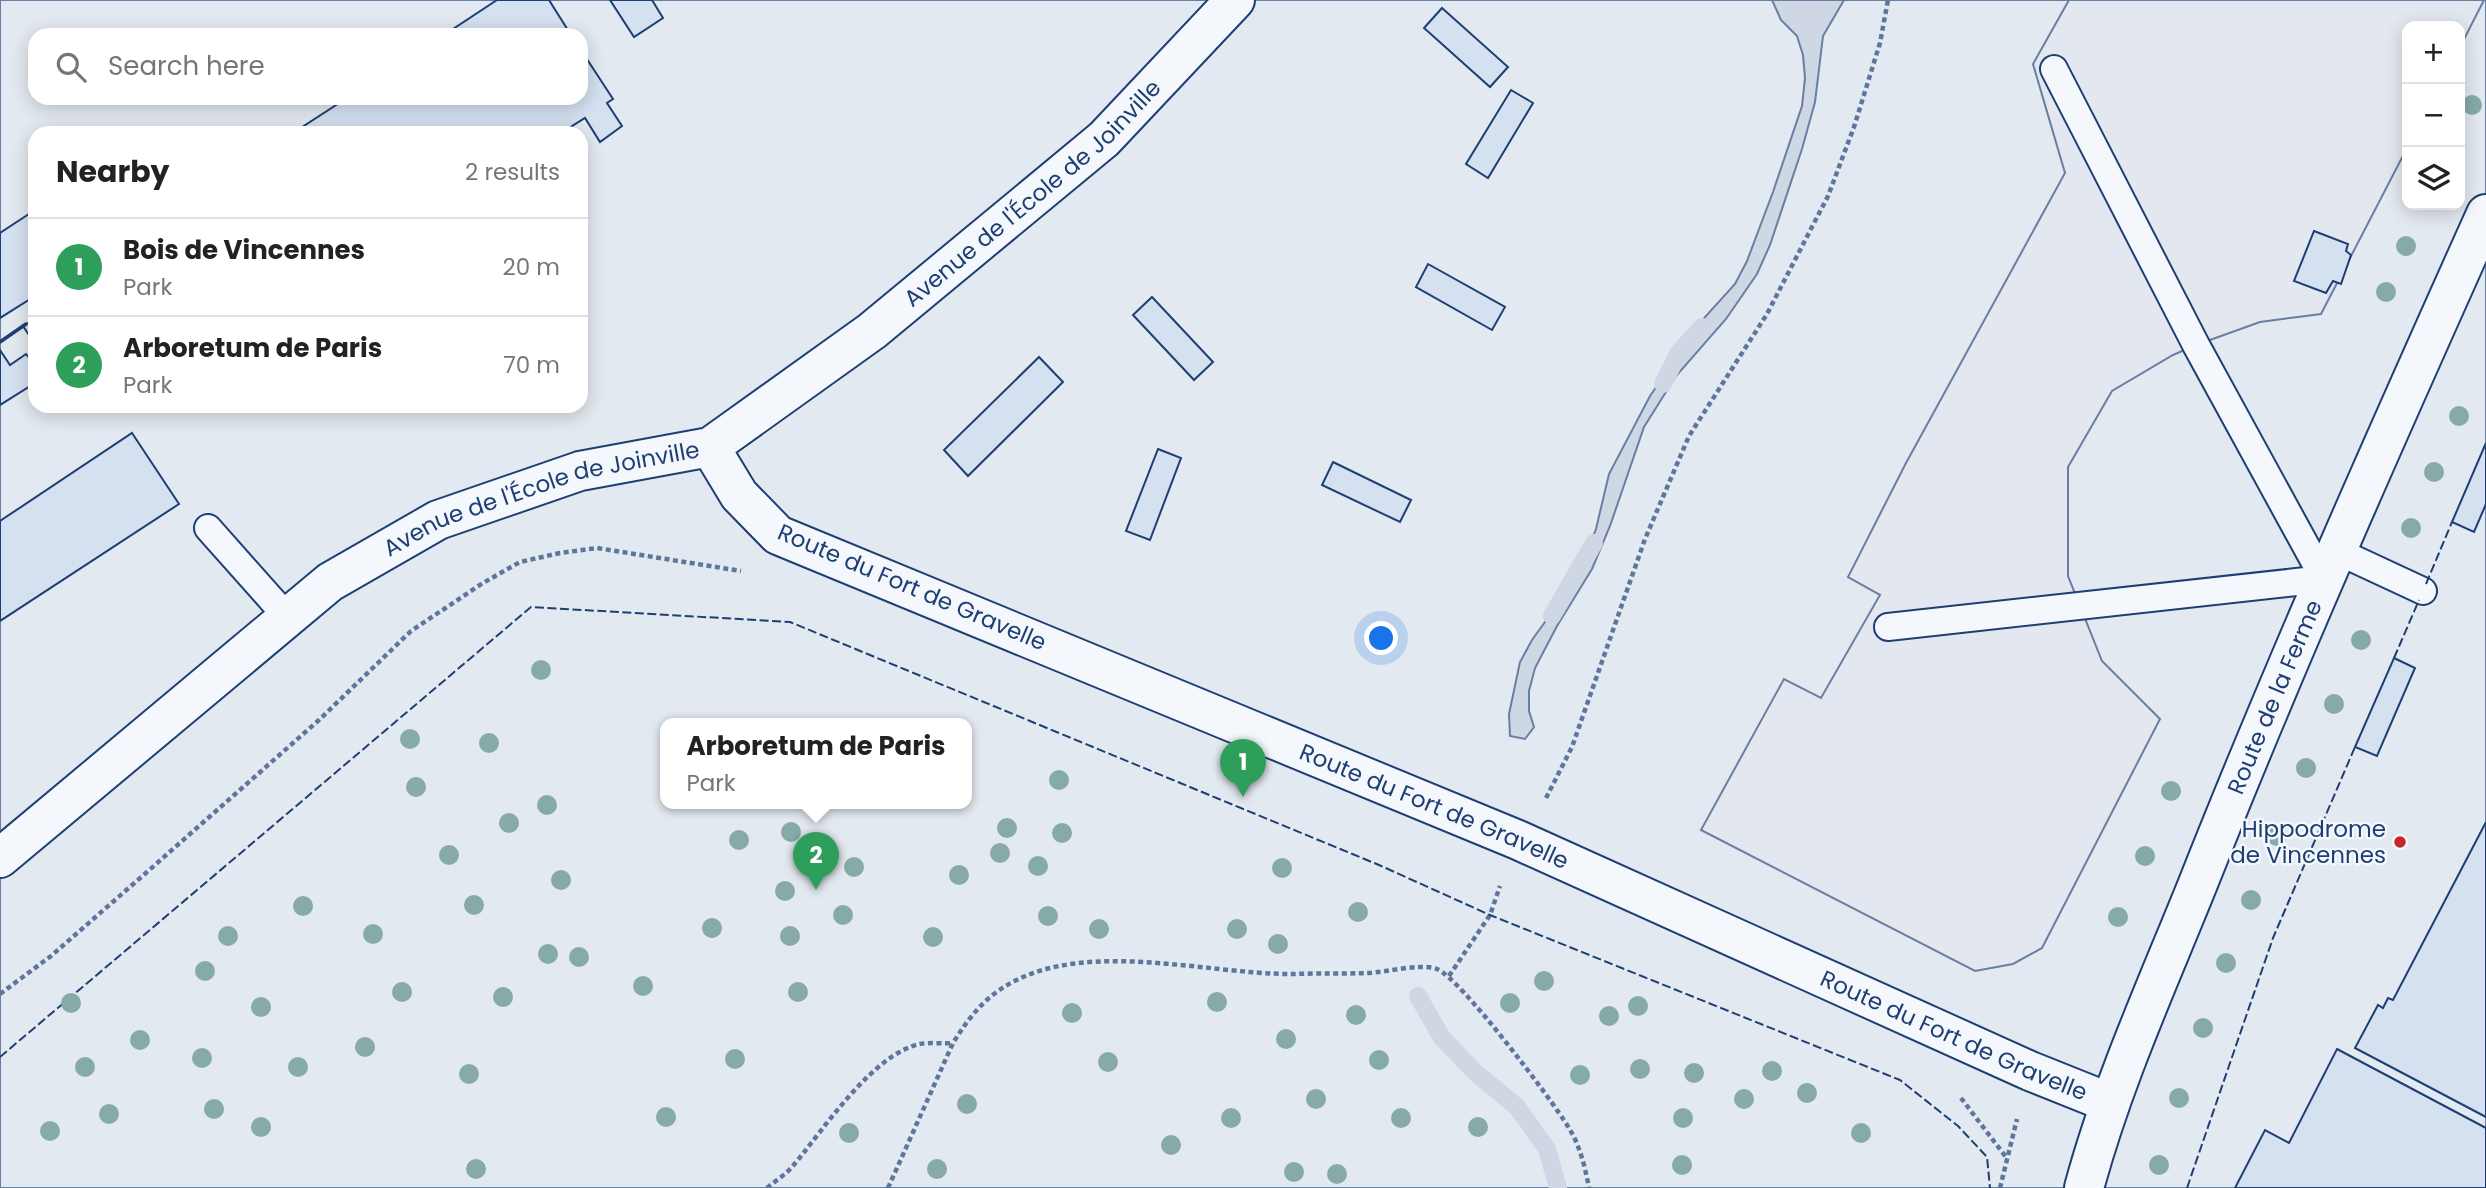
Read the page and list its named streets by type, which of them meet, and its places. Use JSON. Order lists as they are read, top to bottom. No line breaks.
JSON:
{"streets":{"street":["Avenue de l'École de Joinville","Route du Fort de Gravelle","Route de la Ferme"]},"crossings":[["Avenue de l'École de Joinville","Route du Fort de Gravelle"],["Route du Fort de Gravelle","Route de la Ferme"]],"places":["Hippodrome de Vincennes"],"page":{"map_buttons":["+","−"],"search":"Search here","heading":["Nearby","2 results"],"list":[{"mark":"1","name":"Bois de Vincennes","note":"Park","value":"20 m"},{"mark":"2","name":"Arboretum de Paris","note":"Park","value":"70 m"}],"popup":["Arboretum de Paris","Park"],"pins":["1","2"]}}
